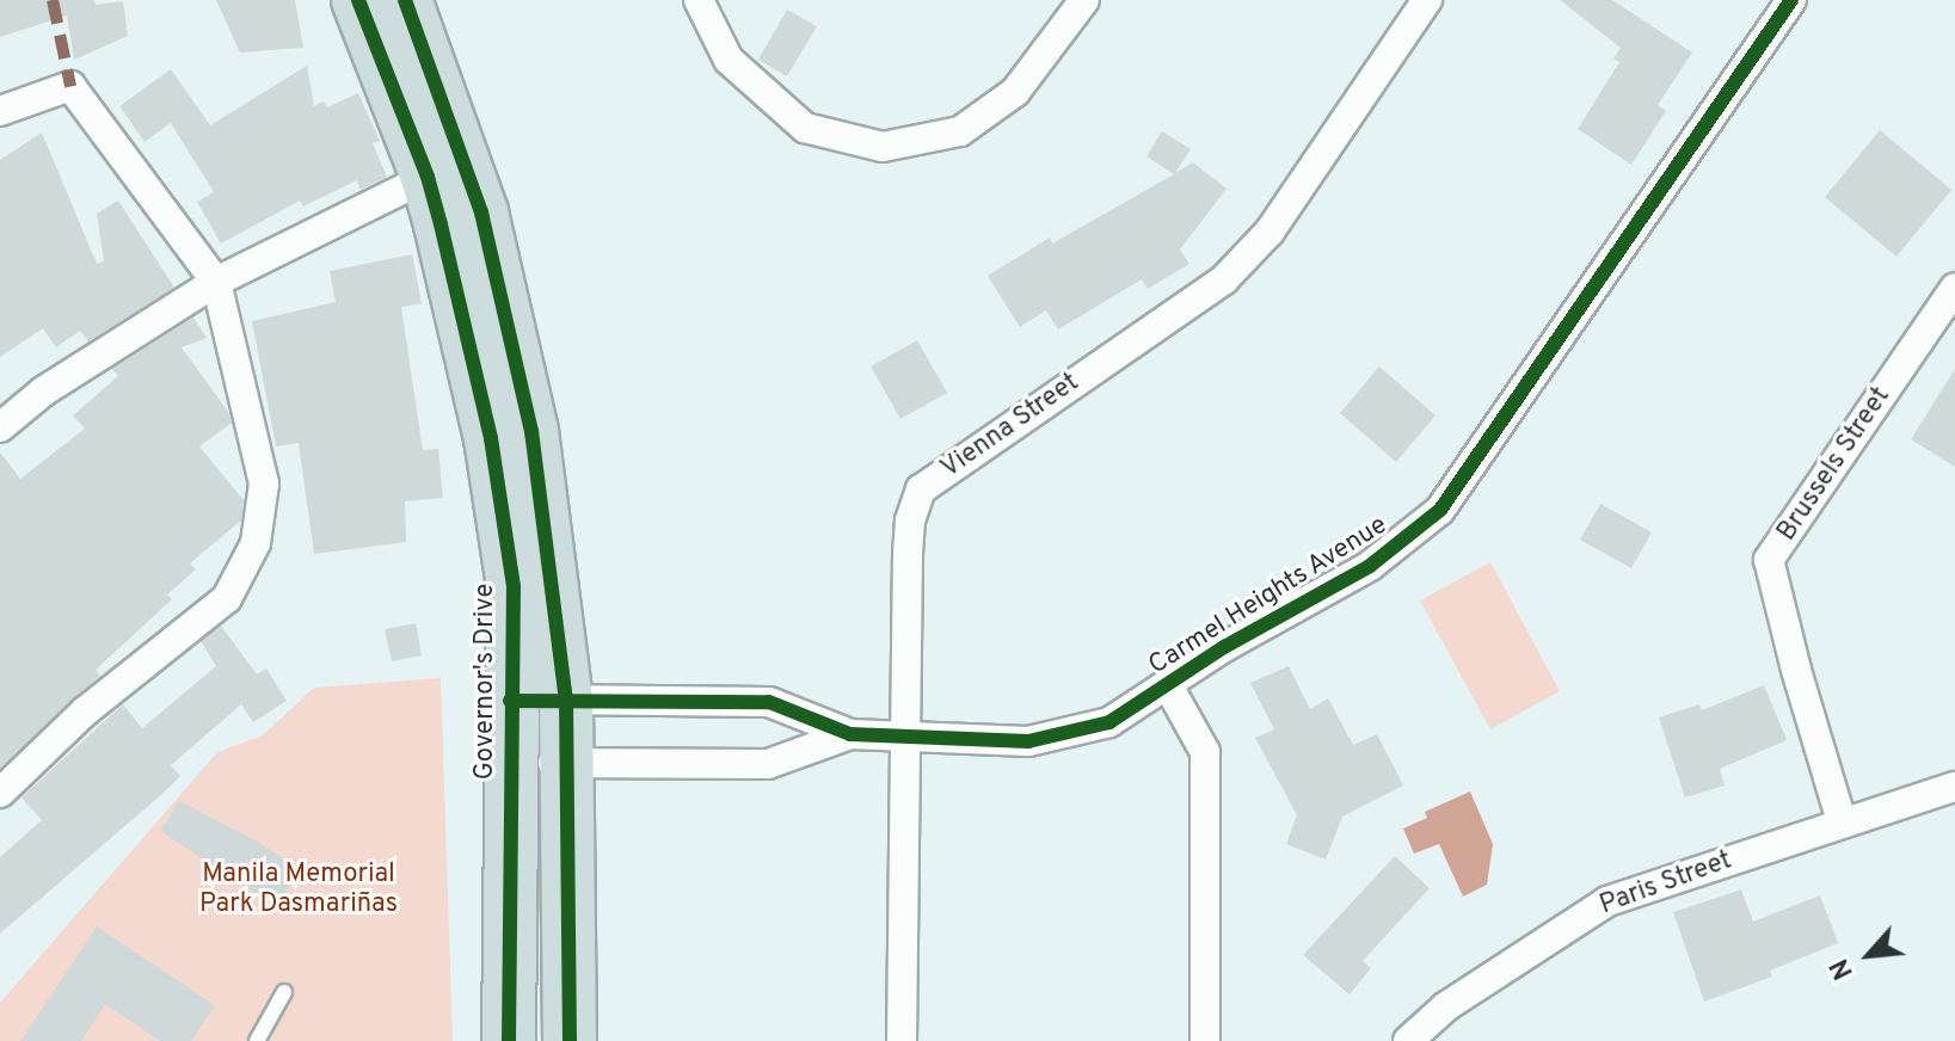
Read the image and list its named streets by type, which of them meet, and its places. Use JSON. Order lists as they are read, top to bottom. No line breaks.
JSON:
{"streets":{"highway":["Governor's Drive"],"street":["Vienna Street","Brussels Street","Carmel Heights Avenue","Paris Street"]},"crossings":[["Vienna Street","Carmel Heights Avenue"],["Brussels Street","Paris Street"],["Carmel Heights Avenue","Governor's Drive"]],"parks":["Manila Memorial Park Dasmariñas"],"north":"bottom left"}
